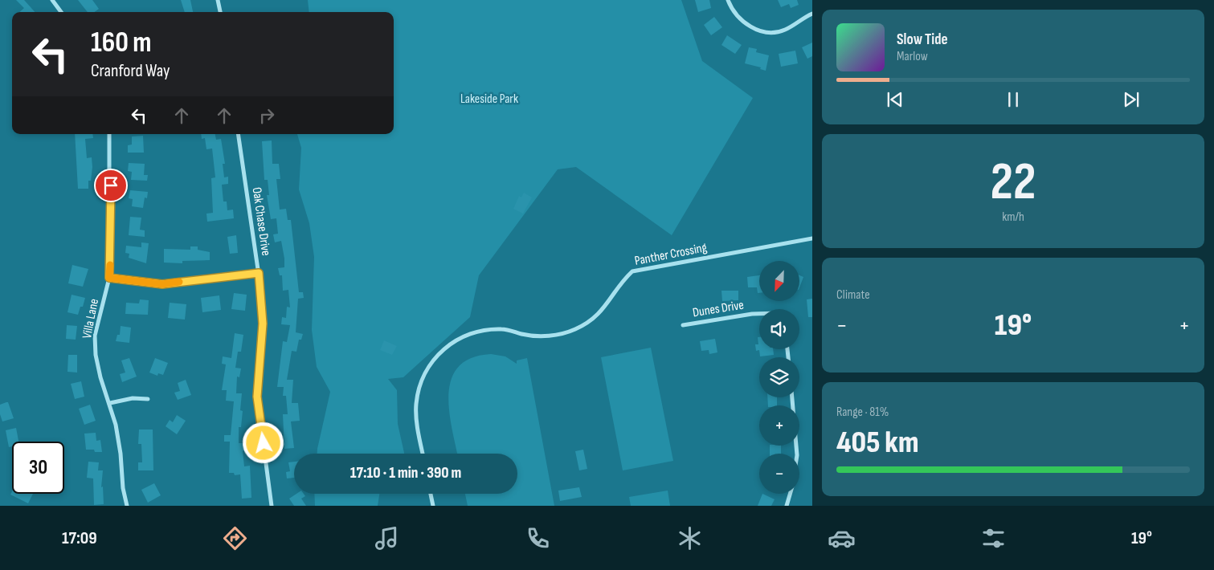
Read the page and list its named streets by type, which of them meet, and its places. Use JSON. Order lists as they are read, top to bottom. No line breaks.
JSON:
{"streets":{"street":["Oak Chase Drive","Panther Crossing","Dunes Drive","Villa Lane"]},"parks":["Lakeside Park"],"north":"bottom left","page":{"turn":["160 m","Cranford Way"],"song":["Slow Tide","Marlow"],"tile":[["22","km/h"],"Climate",["Range · 81%","405 km"]],"map_buttons":["+","−"],"heat":["−","19°","+"],"limit":"30","trip":"17:10 · 1 min · 390 m","tabs":["17:09","19°"]}}
